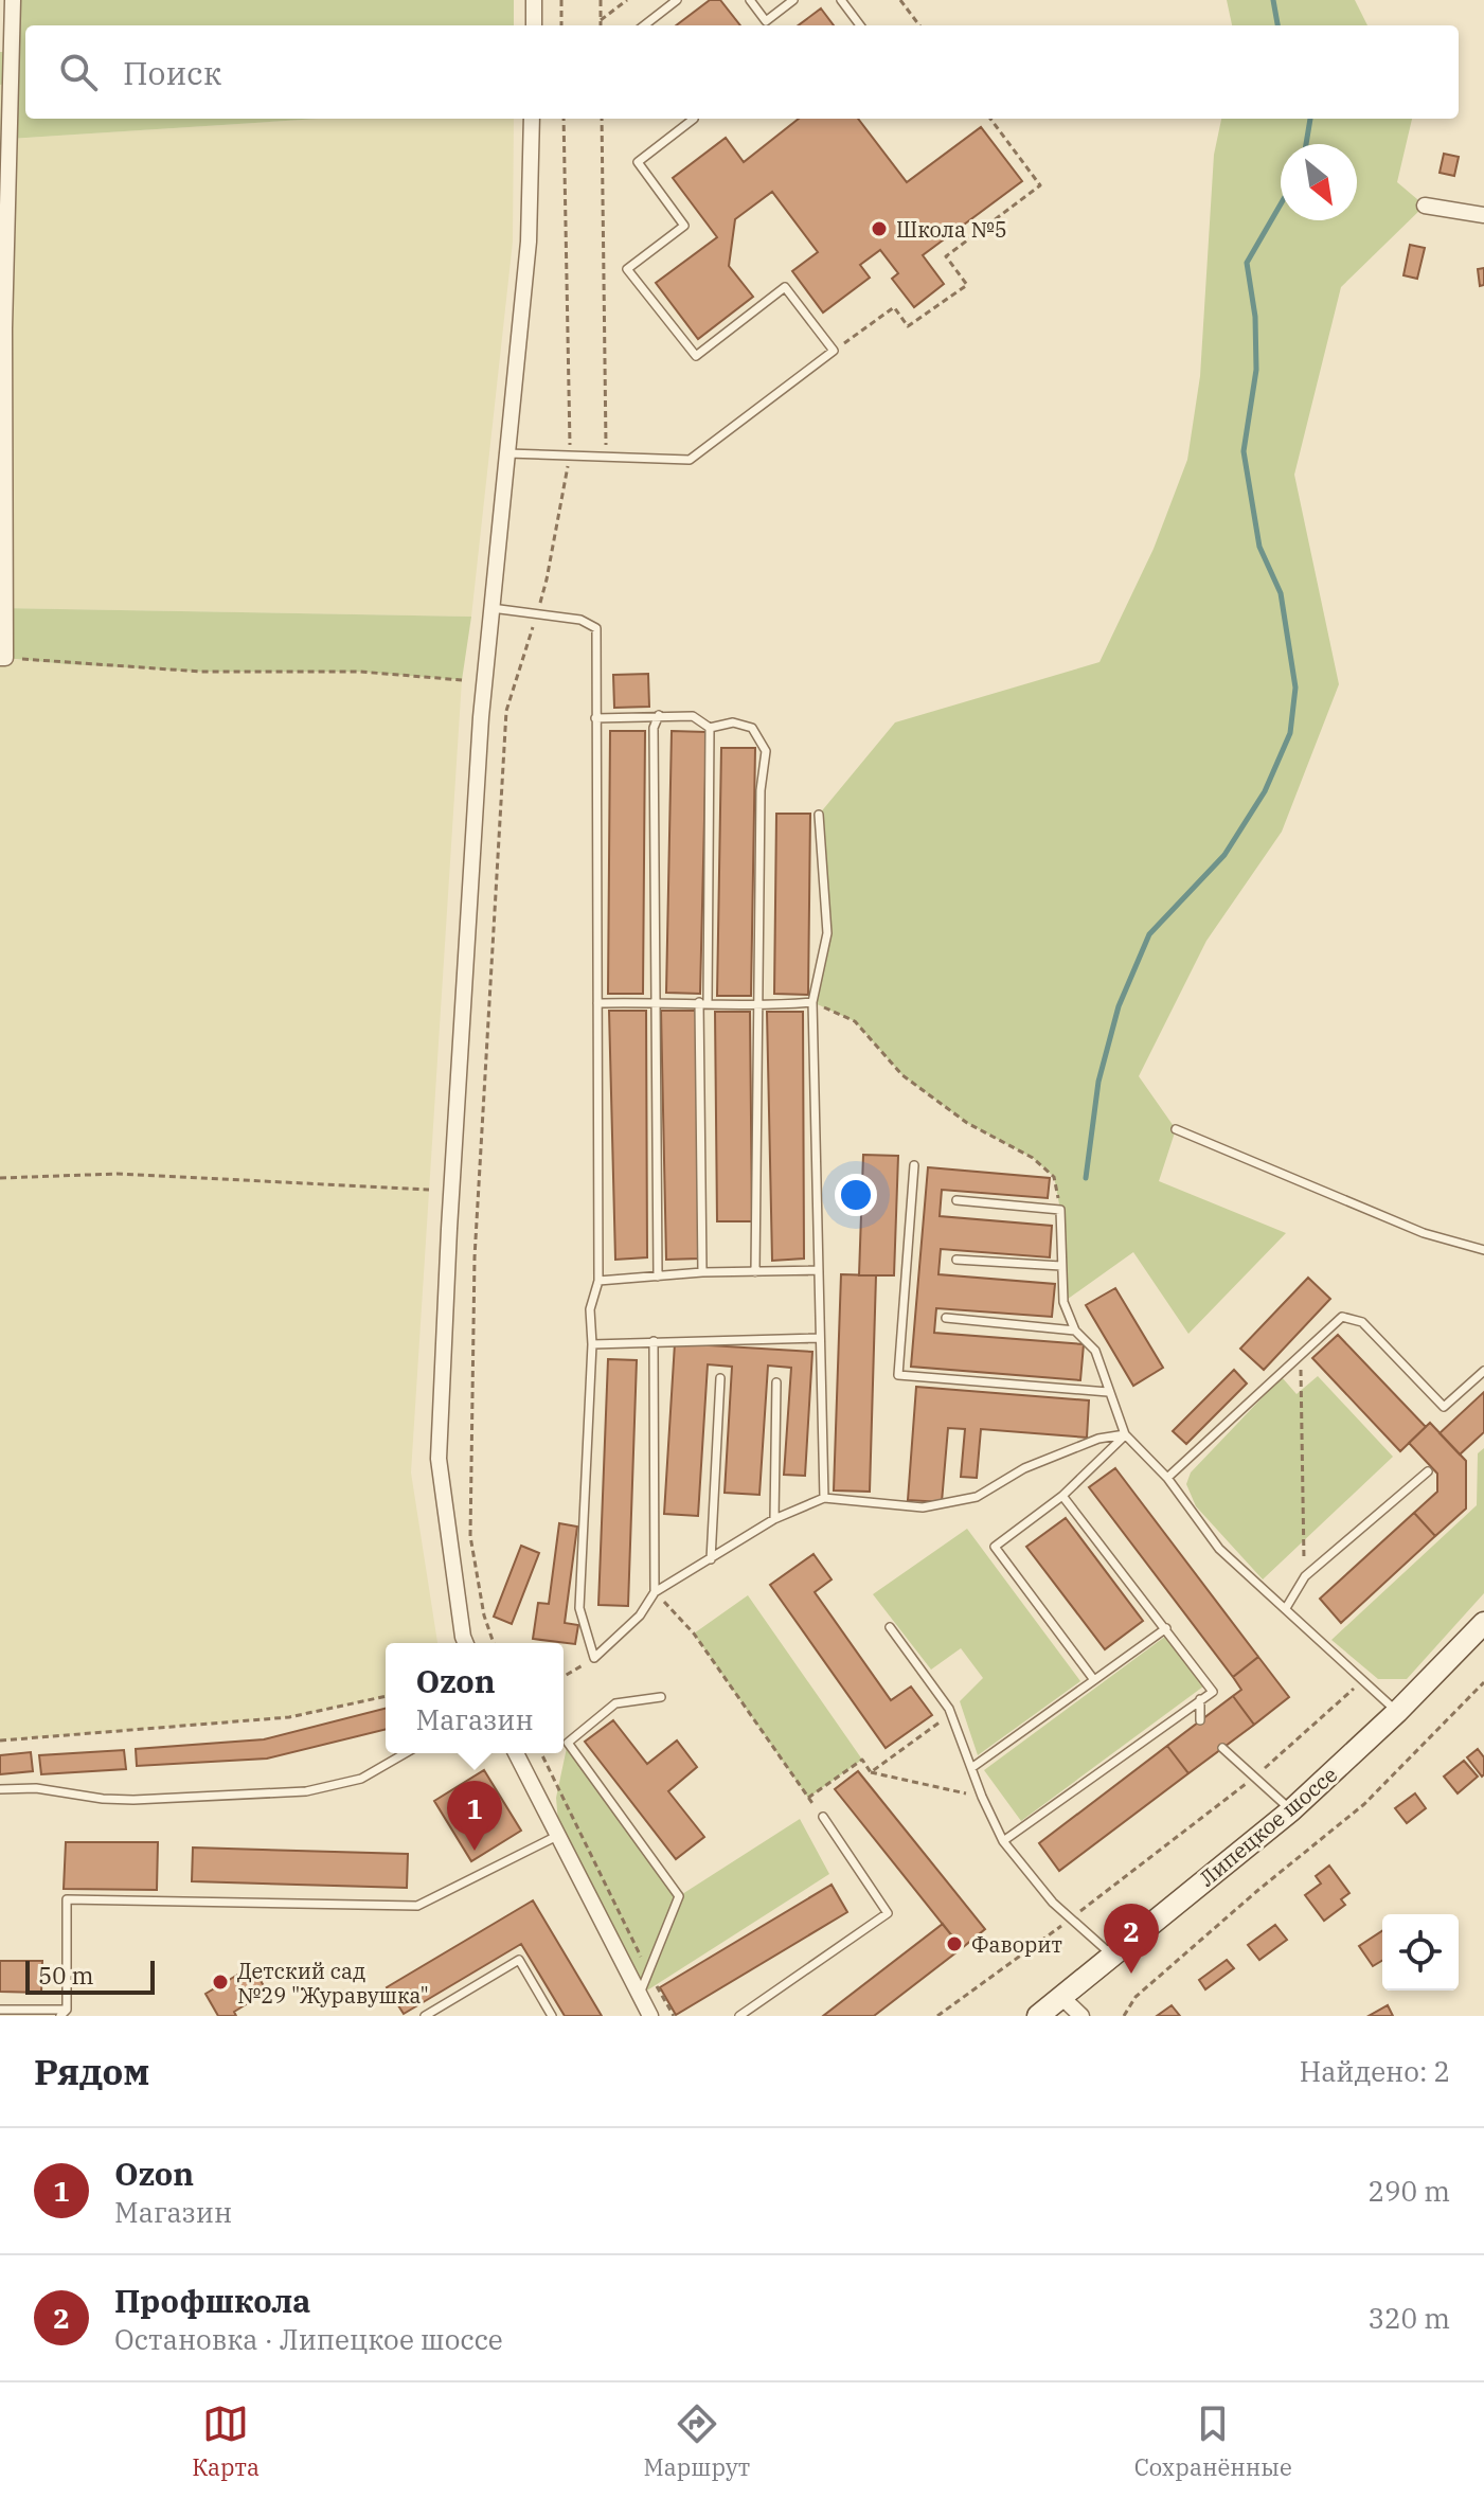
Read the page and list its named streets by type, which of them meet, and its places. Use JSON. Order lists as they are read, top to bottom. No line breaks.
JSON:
{"streets":{"main road":["Липецкое шоссе"]},"places":["Школа №5","Фаворит","Детский сад №29 \"Журавушка\""],"scale_bar":"50 m","north":"bottom right","page":{"search":"Поиск","popup":["Ozon","Магазин"],"pins":["1","2"],"scale":"50 m","heading":["Рядом","Найдено: 2"],"list":[{"mark":"1","name":"Ozon","note":"Магазин","value":"290 m"},{"mark":"2","name":"Профшкола","note":"Остановка · Липецкое шоссе","value":"320 m"}],"nav":["Карта","Маршрут","Сохранённые"]}}
